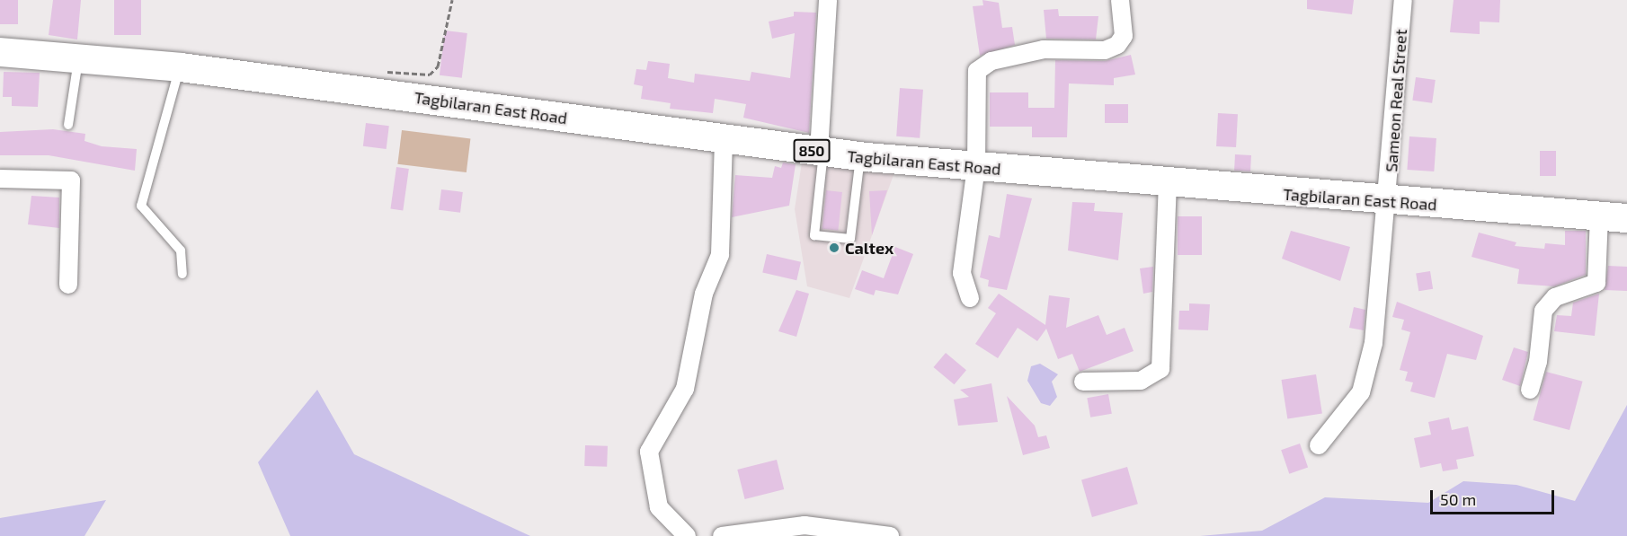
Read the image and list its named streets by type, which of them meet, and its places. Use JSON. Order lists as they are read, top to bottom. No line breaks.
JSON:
{"streets":{"main road":["Tagbilaran East Road","850"],"street":["Sameon Real Street"]},"crossings":[["Sameon Real Street","Tagbilaran East Road"]],"places":["Caltex"],"scale_bar":"50 m"}
